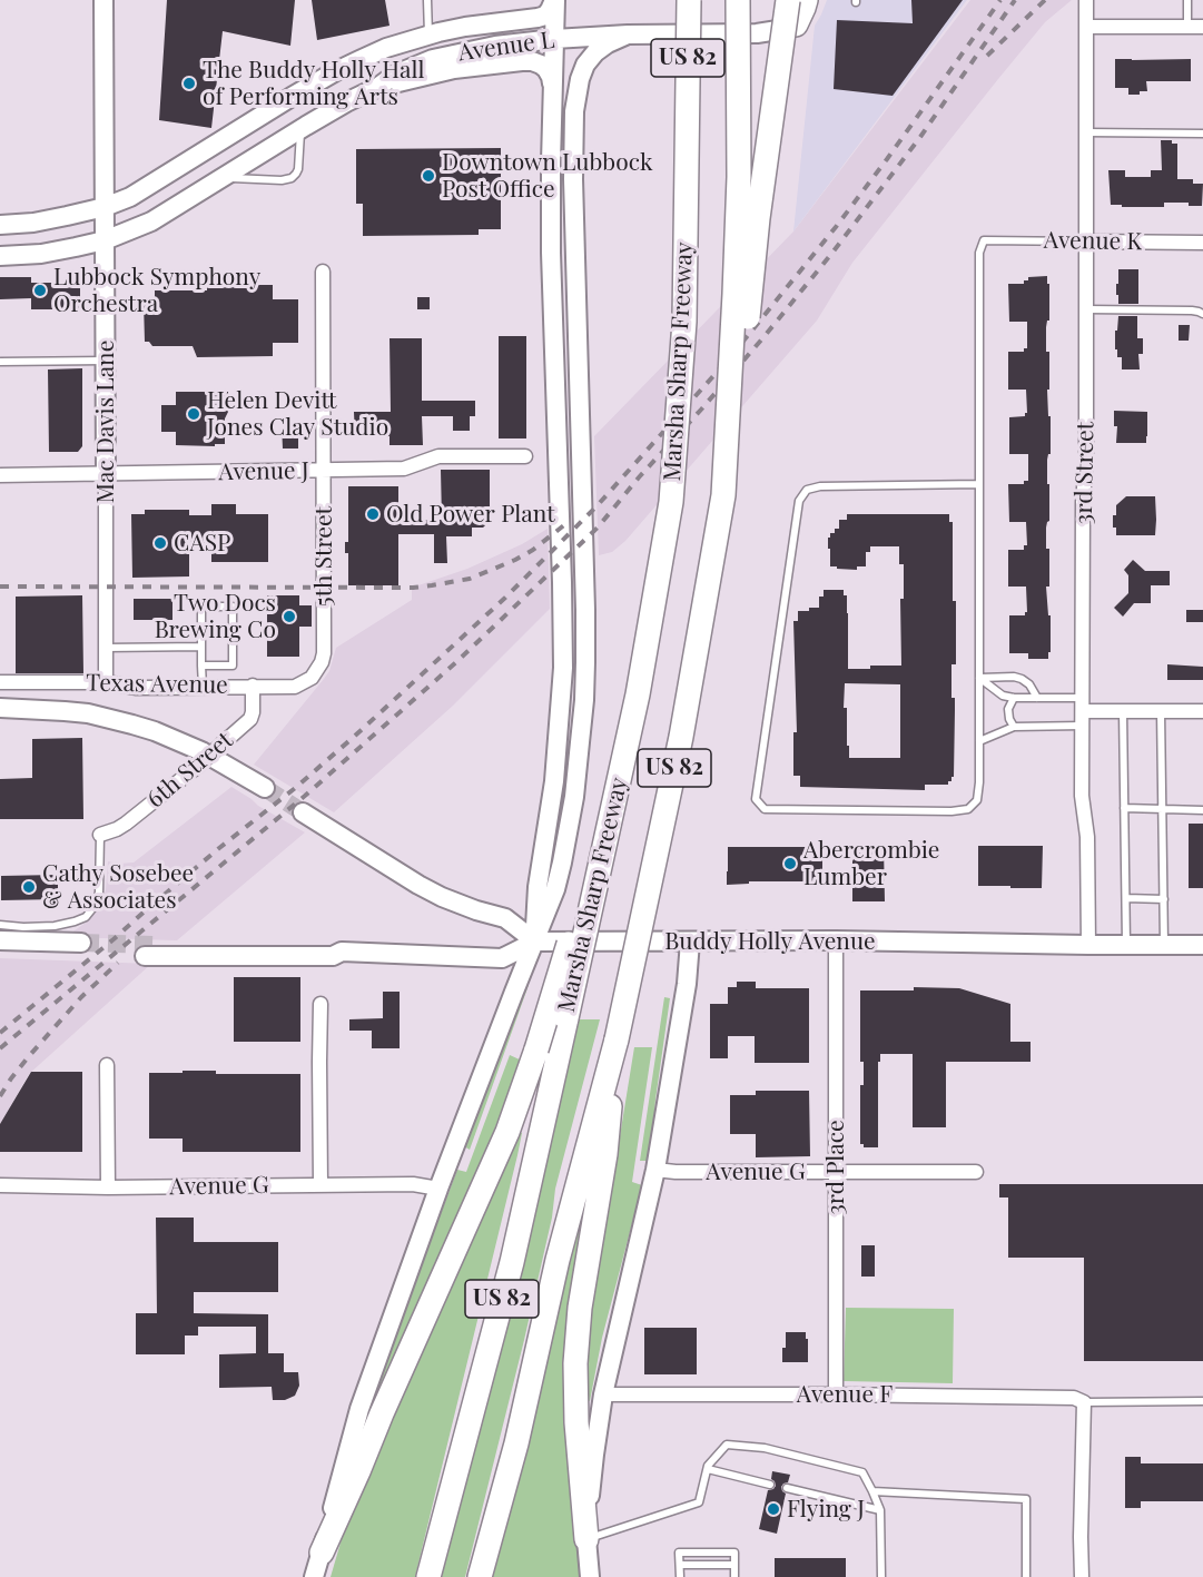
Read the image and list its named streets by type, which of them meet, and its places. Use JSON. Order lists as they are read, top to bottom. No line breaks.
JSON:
{"streets":{"highway":["US 82","Marsha Sharp Freeway"],"main road":["Avenue L","Mac Davis Lane","Texas Avenue","Buddy Holly Avenue"],"street":["Avenue K","Avenue J","3rd Street","5th Street","6th Street","3rd Place","Avenue G","Avenue F"]},"crossings":[["Avenue L","Marsha Sharp Freeway"],["Avenue L","Mac Davis Lane"],["Avenue K","3rd Street"],["Marsha Sharp Freeway","Buddy Holly Avenue"],["Marsha Sharp Freeway","Avenue G"],["Mac Davis Lane","Avenue J"],["Mac Davis Lane","Texas Avenue"],["Avenue J","5th Street"],["3rd Street","Buddy Holly Avenue"],["5th Street","Texas Avenue"],["Texas Avenue","6th Street"],["Buddy Holly Avenue","3rd Place"],["3rd Place","Avenue G"],["3rd Place","Avenue F"]],"places":["The Buddy Holly Hall of Performing Arts","Downtown Lubbock Post Office","Lubbock Symphony Orchestra","Helen Devitt Jones Clay Studio","Old Power Plant","CASP","Two Docs Brewing Co","Abercrombie Lumber","Cathy Sosebee & Associates","Flying J"]}
